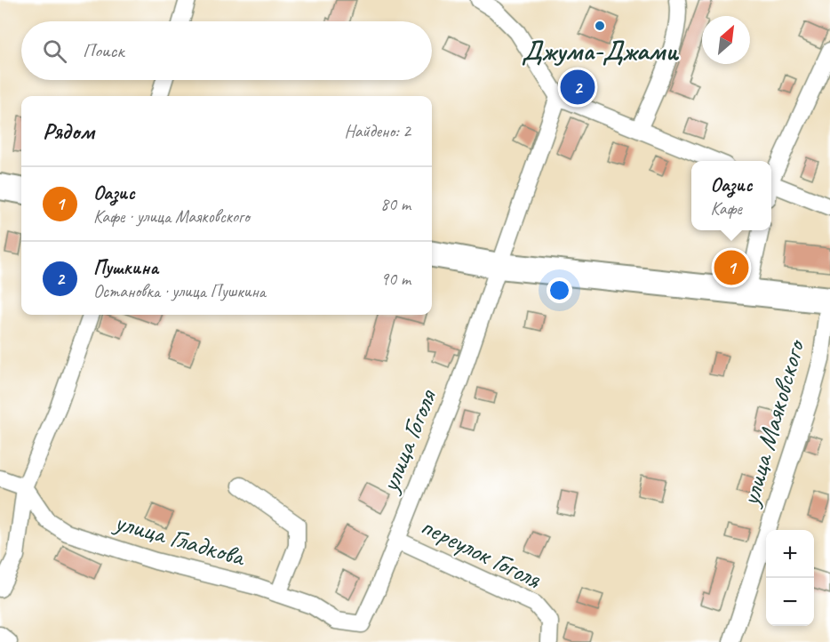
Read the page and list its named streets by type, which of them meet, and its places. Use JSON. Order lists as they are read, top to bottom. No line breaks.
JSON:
{"streets":{"street":["улица Маяковского","улица Гоголя","улица Гладкова","переулок Гоголя"]},"crossings":[["улица Гоголя","улица Гладкова"],["улица Гоголя","переулок Гоголя"]],"places":["Джума-Джами"],"north":"top right","page":{"search":"Поиск","pins":["2","1"],"heading":["Рядом","Найдено: 2"],"popup":["Оазис","Кафе"],"list":[{"mark":"1","name":"Оазис","note":"Кафе · улица Маяковского","value":"80 m"},{"mark":"2","name":"Пушкина","note":"Остановка · улица Пушкина","value":"90 m"}],"map_buttons":["+","−"]}}
